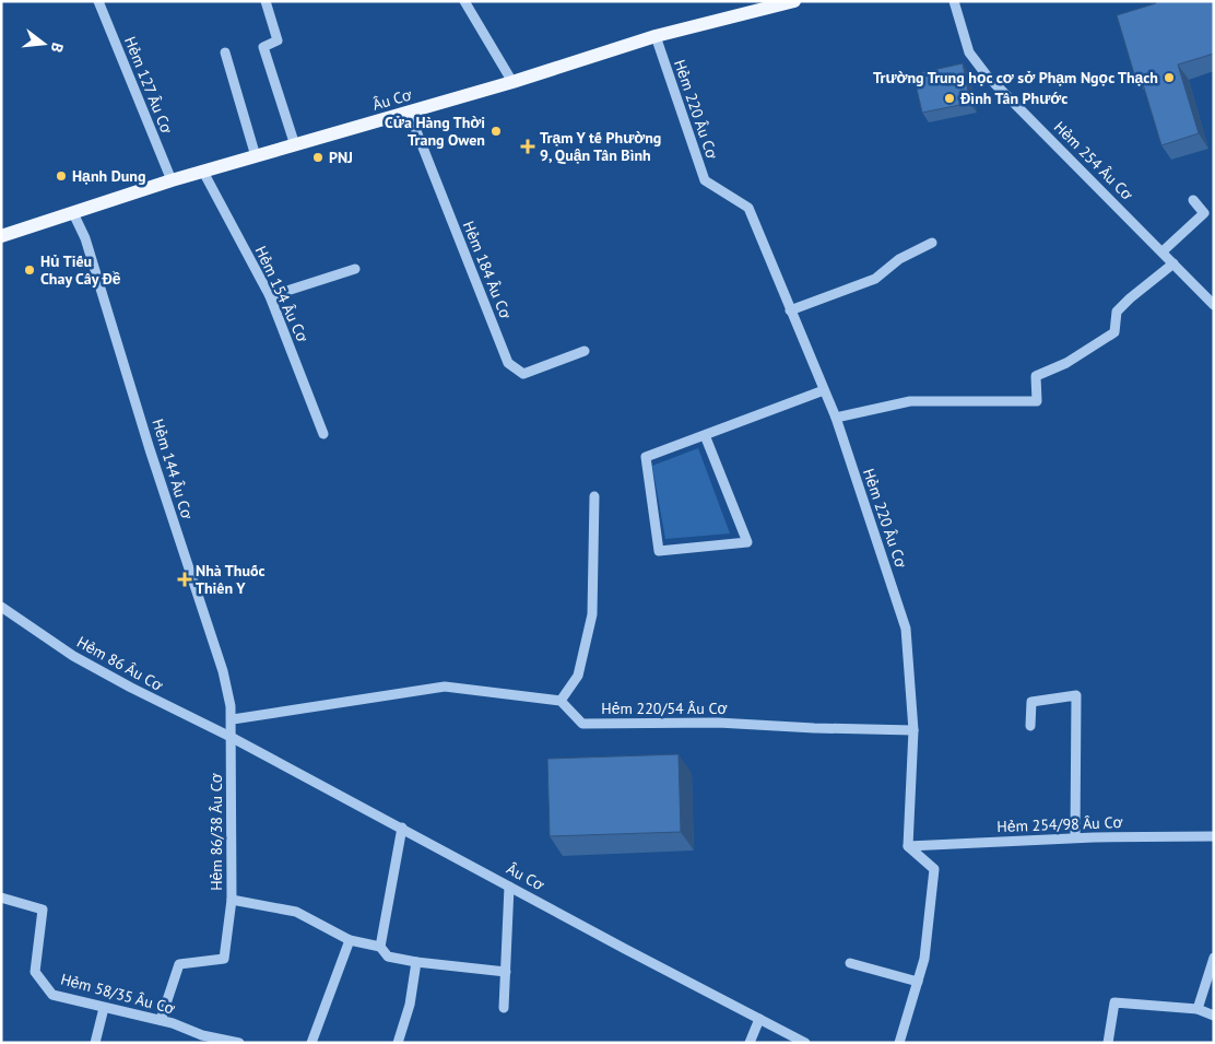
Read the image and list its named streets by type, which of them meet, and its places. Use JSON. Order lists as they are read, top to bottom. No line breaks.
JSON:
{"streets":{"main road":["Âu Cơ"],"street":["Hẻm 127 Âu Cơ","Hẻm 220 Âu Cơ","Hẻm 254 Âu Cơ","Hẻm 184 Âu Cơ","Hẻm 154 Âu Cơ","Hẻm 144 Âu Cơ","Hẻm 86 Âu Cơ","Hẻm 220/54 Âu Cơ","Hẻm 254/98 Âu Cơ","Hẻm 86/38 Âu Cơ","Hẻm 58/35 Âu Cơ"]},"crossings":[["Hẻm 127 Âu Cơ","Âu Cơ"],["Âu Cơ","Hẻm 220 Âu Cơ"],["Âu Cơ","Hẻm 184 Âu Cơ"],["Âu Cơ","Hẻm 154 Âu Cơ"],["Âu Cơ","Hẻm 144 Âu Cơ"],["Âu Cơ","Hẻm 86 Âu Cơ"],["Âu Cơ","Hẻm 86/38 Âu Cơ"],["Hẻm 220 Âu Cơ","Hẻm 220/54 Âu Cơ"],["Hẻm 220 Âu Cơ","Hẻm 254/98 Âu Cơ"],["Hẻm 144 Âu Cơ","Hẻm 86 Âu Cơ"],["Hẻm 144 Âu Cơ","Hẻm 86/38 Âu Cơ"],["Hẻm 86 Âu Cơ","Hẻm 86/38 Âu Cơ"]],"places":{"other":["Trường Trung học cơ sở Phạm Ngọc Thạch","Đình Tân Phước","Cửa Hàng Thời Trang Owen","PNJ","Hạnh Dung","Hủ Tiếu Chay Cây Đề"],"health":["Trạm Y tế Phường 9, Quận Tân Bình","Nhà Thuốc Thiên Y"]},"north":"right"}
